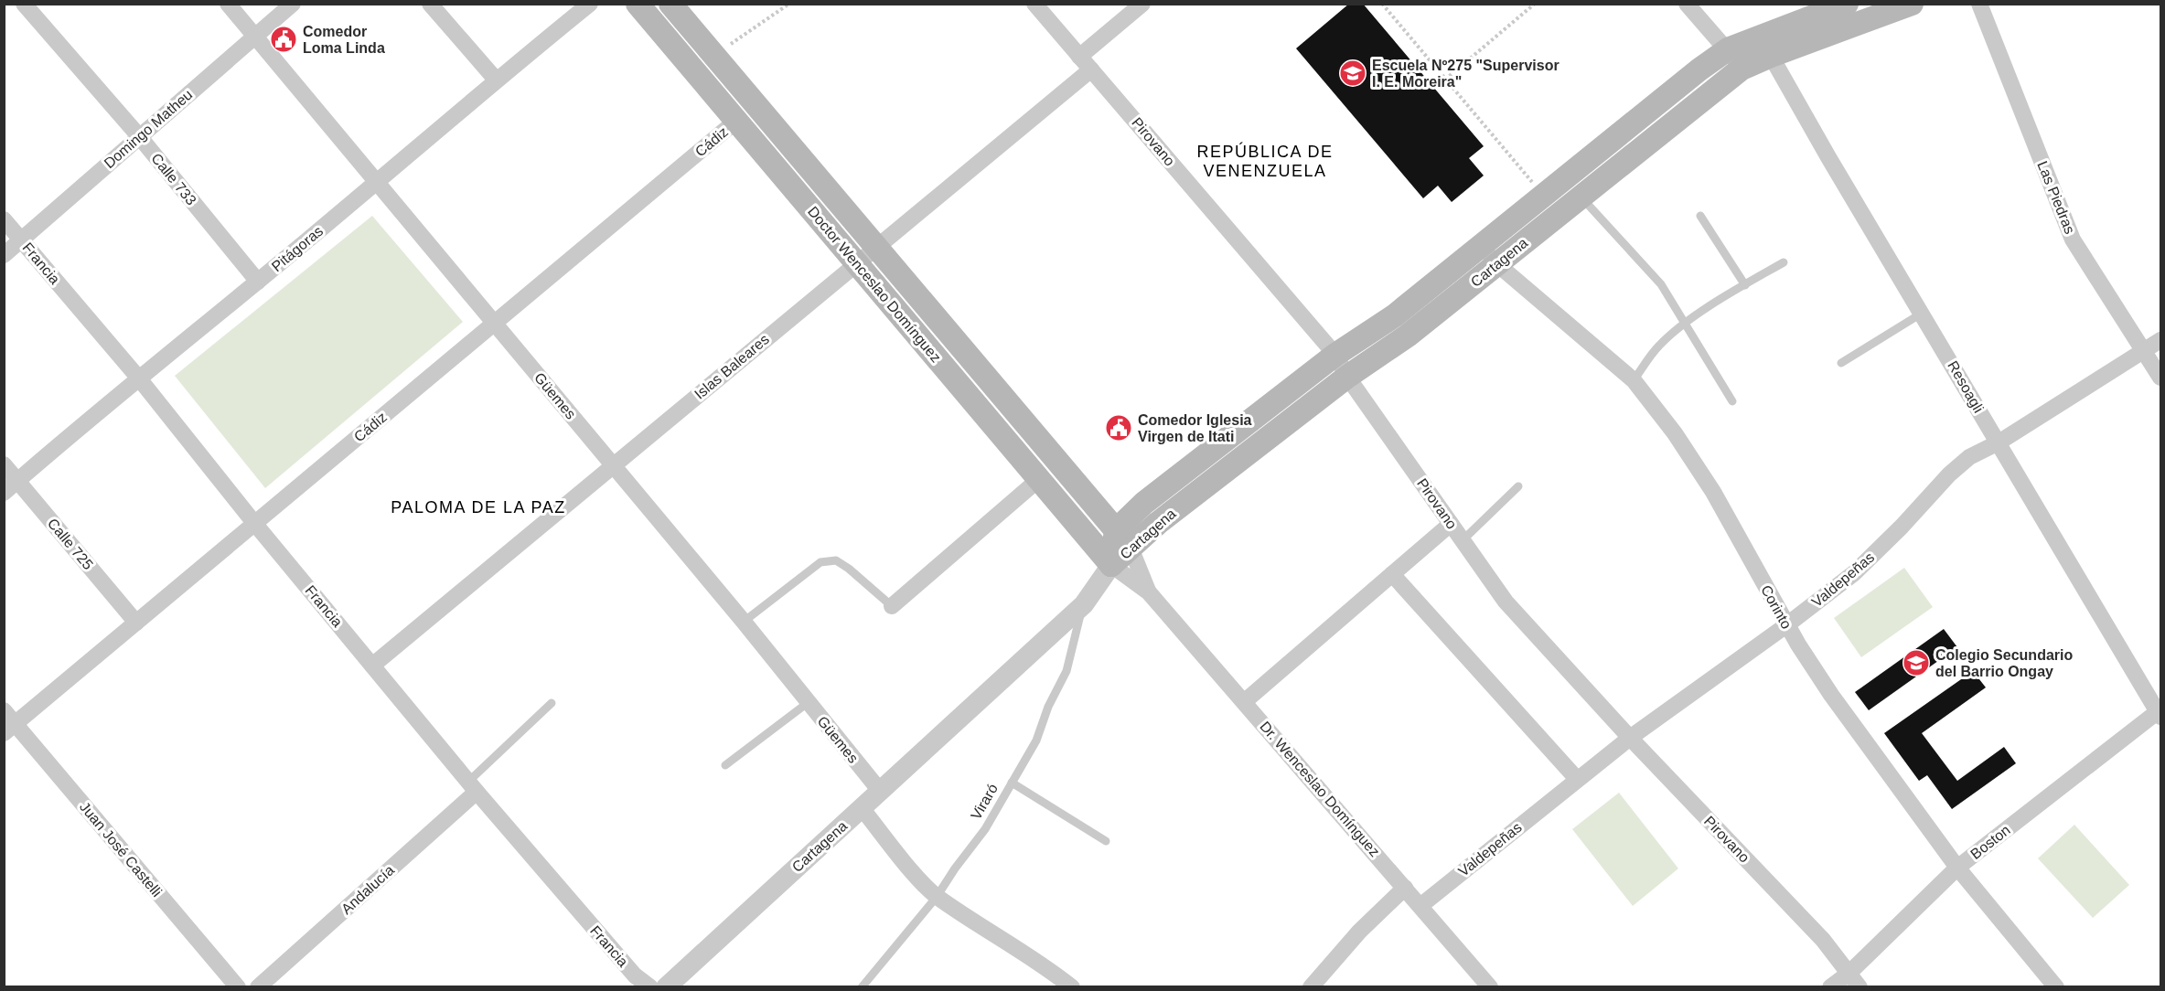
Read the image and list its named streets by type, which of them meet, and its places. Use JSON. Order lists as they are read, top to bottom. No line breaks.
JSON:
{"streets":{"main road":["Cartagena","Doctor Wenceslao Domínguez"],"street":["Domingo Matheu","Cádiz","Pirovano","Calle 733","Las Piedras","Pitágoras","Francia","Islas Baleares","Resoagli","Güemes","Calle 725","Valdepeñas","Corinto","Dr. Wenceslao Domínguez","Boston","Juan José Castelli","Andalucía"],"lane":["Viraró"]},"crossings":[["Domingo Matheu","Calle 733"],["Domingo Matheu","Francia"],["Domingo Matheu","Güemes"],["Cádiz","Francia"],["Cádiz","Doctor Wenceslao Domínguez"],["Cádiz","Güemes"],["Cádiz","Calle 725"],["Cádiz","Juan José Castelli"],["Pirovano","Cartagena"],["Pirovano","Islas Baleares"],["Pirovano","Valdepeñas"],["Pirovano","Boston"],["Calle 733","Pitágoras"],["Las Piedras","Valdepeñas"],["Pitágoras","Francia"],["Pitágoras","Güemes"],["Pitágoras","Calle 725"],["Cartagena","Doctor Wenceslao Domínguez"],["Cartagena","Resoagli"],["Cartagena","Güemes"],["Cartagena","Corinto"],["Cartagena","Dr. Wenceslao Domínguez"],["Cartagena","Viraró"],["Francia","Islas Baleares"],["Francia","Andalucía"],["Doctor Wenceslao Domínguez","Islas Baleares"],["Doctor Wenceslao Domínguez","Dr. Wenceslao Domínguez"],["Islas Baleares","Güemes"],["Resoagli","Valdepeñas"],["Resoagli","Boston"],["Valdepeñas","Corinto"],["Valdepeñas","Dr. Wenceslao Domínguez"],["Corinto","Boston"]],"districts":["REPÚBLICA DE VENENZUELA","PALOMA DE LA PAZ"],"places":{"public building":["Comedor Loma Linda","Comedor Iglesia Virgen de Itati"],"school or university":["Escuela Nº275 \"Supervisor I. E. Moreira\"","Colegio Secundario del Barrio Ongay"]}}
